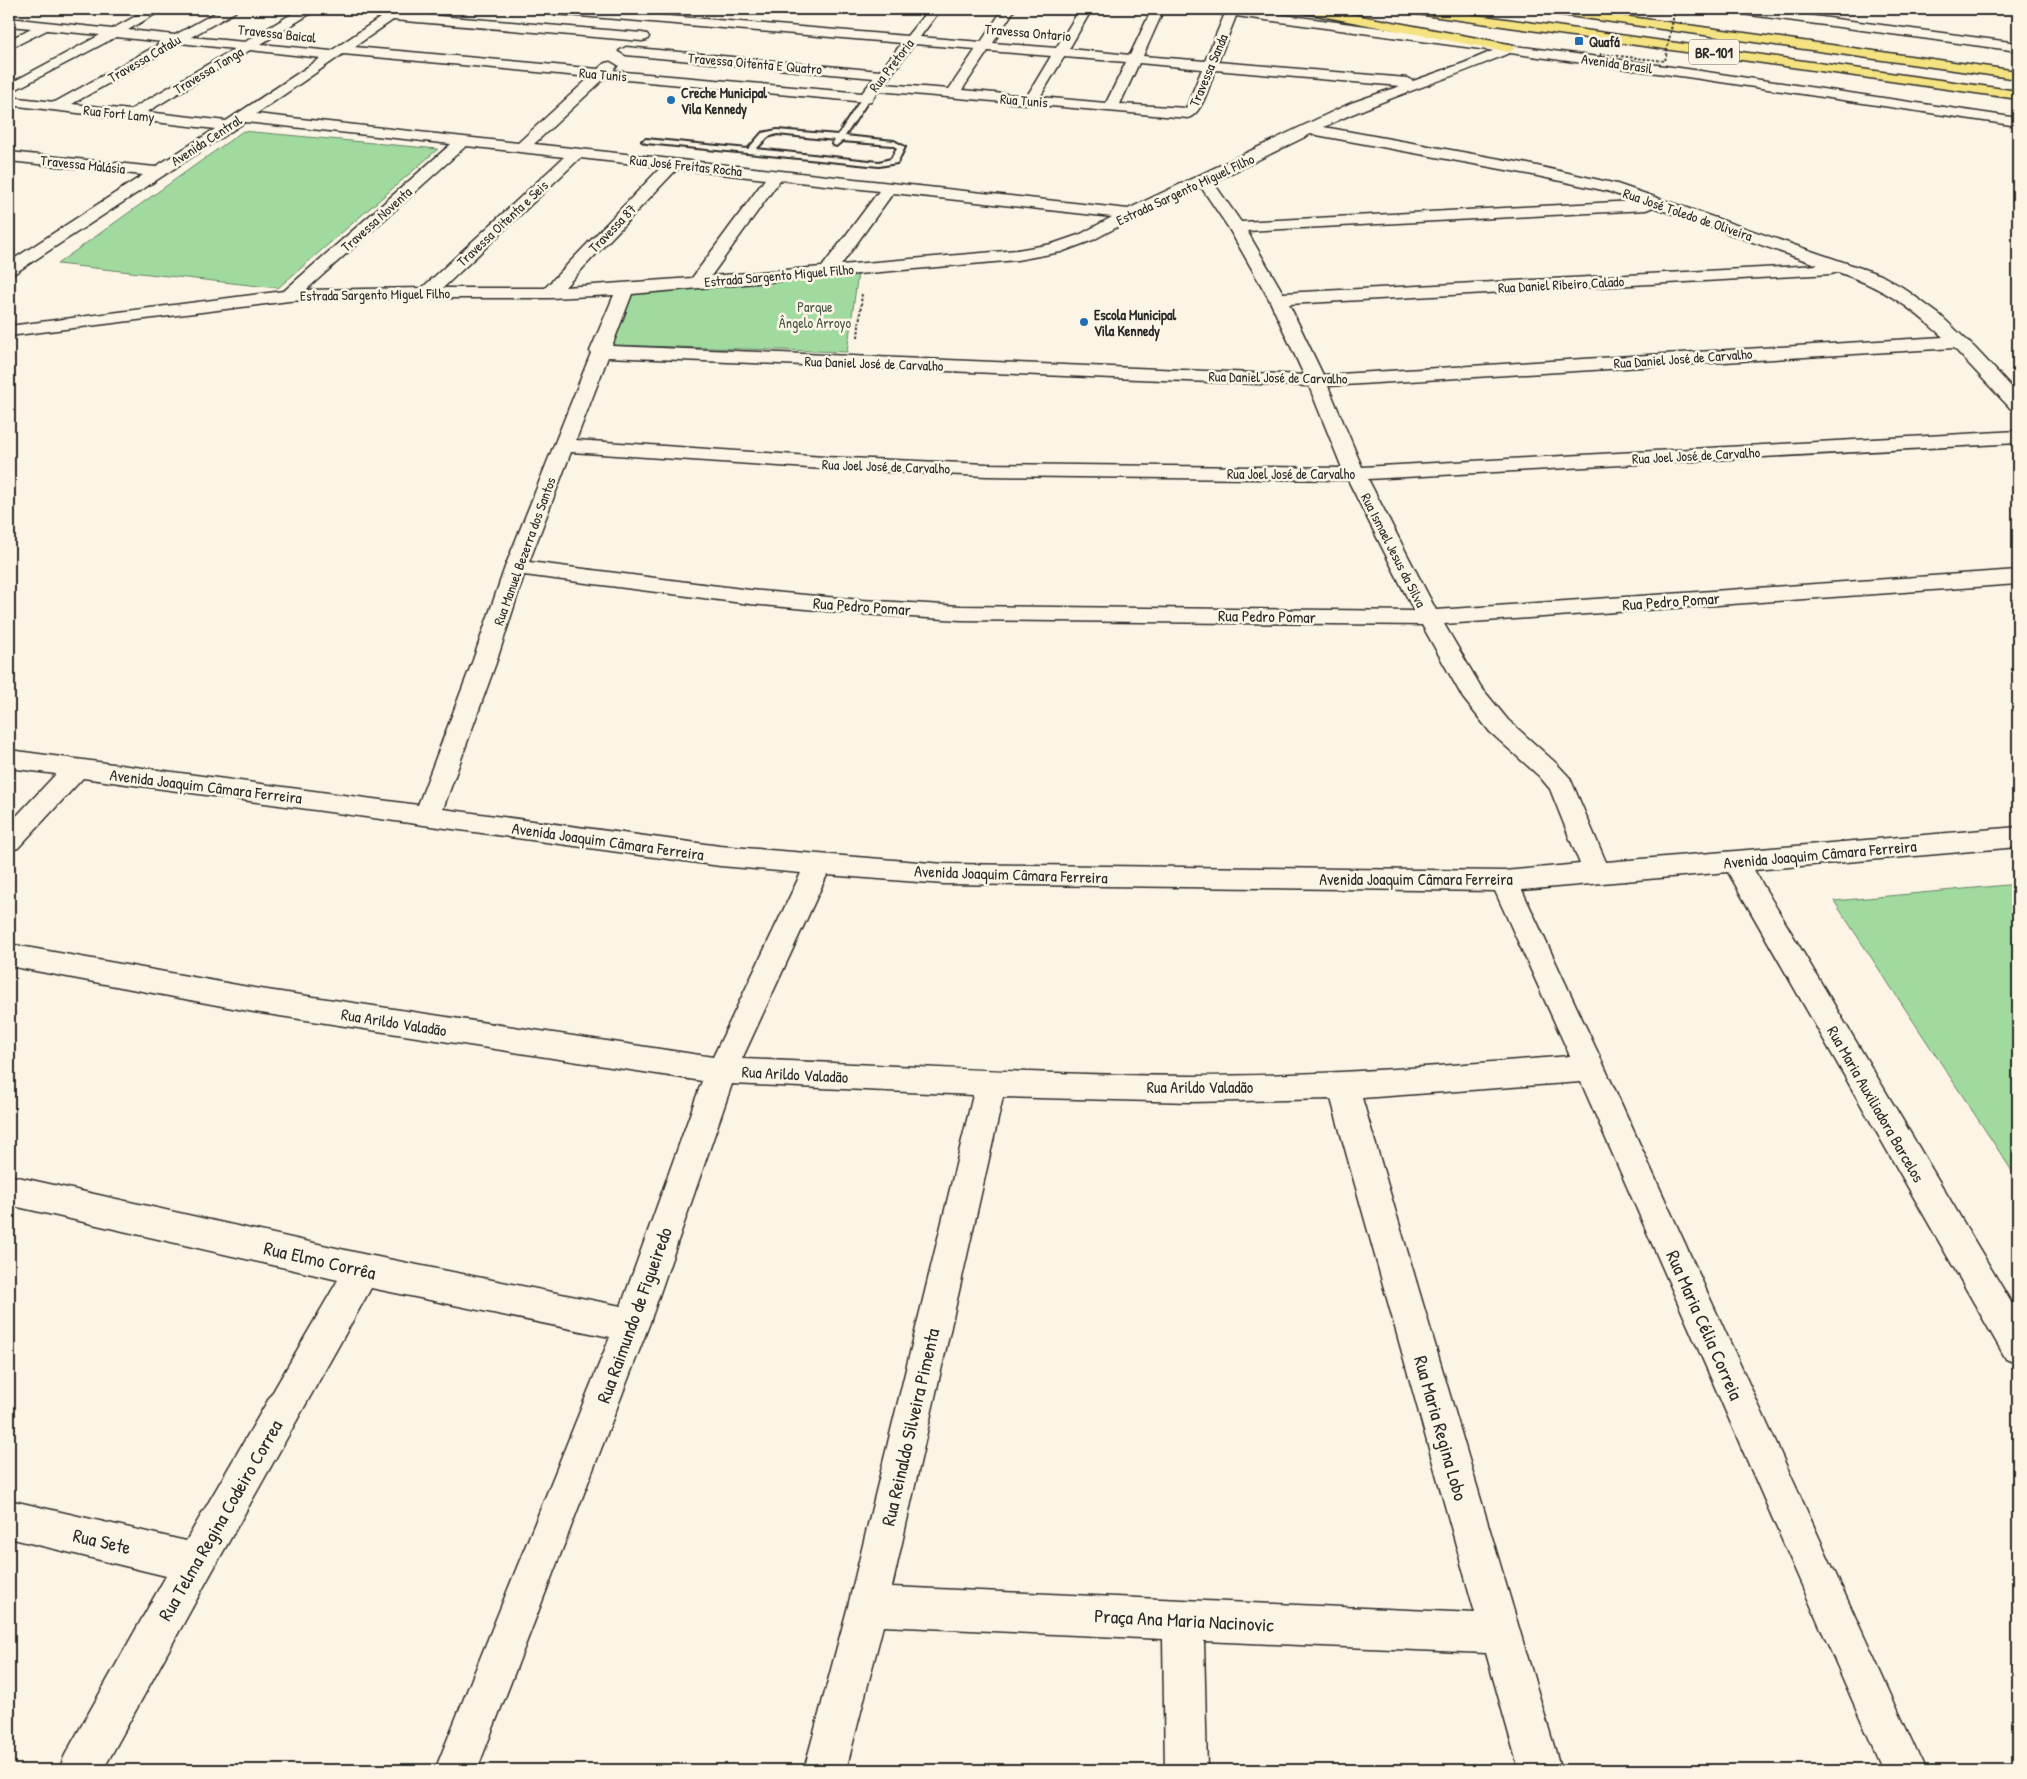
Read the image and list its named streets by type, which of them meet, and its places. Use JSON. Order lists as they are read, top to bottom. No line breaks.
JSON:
{"streets":{"highway":["BR-101","Avenida Brasil"],"street":["Travessa Ontario","Travessa Baical","Travessa Catalu","Travessa Oitenta E Quatro","Rua Pretoria","Travessa Tanga","Travessa Sanda","Rua Tunis","Rua Fort Lamy","Avenida Central","Travessa Malásia","Rua José Freitas Rocha","Estrada Sargento Miguel Filho","Rua José Toledo de Oliveira","Travessa Noventa","Travessa Oitenta e Seis","Travessa 87","Rua Daniel Ribeiro Calado","Rua Daniel José de Carvalho","Rua Joel José de Carvalho","Rua Ismael Jesus da Silva","Rua Manuel Bezerra dos Santos","Rua Pedro Pomar","Avenida Joaquim Câmara Ferreira","Rua Arildo Valadão","Rua Maria Auxiliadora Barcelos","Rua Elmo Corrêa","Rua Raimundo de Figueiredo","Rua Maria Célia Correia","Rua Reinaldo Silveira Pimenta","Rua Maria Regina Lobo","Rua Telma Regina Codeiro Correa","Rua Sete","Praça Ana Maria Nacinovic"]},"crossings":[["Travessa Ontario","Rua Pretoria"],["Travessa Ontario","Travessa Sanda"],["Travessa Ontario","Estrada Sargento Miguel Filho"],["Travessa Baical","Travessa Catalu"],["Travessa Baical","Travessa Tanga"],["Travessa Baical","Rua Tunis"],["Travessa Baical","Avenida Central"],["Travessa Catalu","Rua Fort Lamy"],["Travessa Oitenta E Quatro","Rua Pretoria"],["Travessa Oitenta E Quatro","Rua Tunis"],["Avenida Brasil","Travessa Sanda"],["Avenida Brasil","Estrada Sargento Miguel Filho"],["Rua Pretoria","Rua Tunis"],["Travessa Tanga","Rua Fort Lamy"],["Travessa Sanda","Rua Tunis"],["Rua Tunis","Avenida Central"],["Rua Fort Lamy","Avenida Central"],["Avenida Central","Travessa Malásia"],["Avenida Central","Rua José Freitas Rocha"],["Rua José Freitas Rocha","Estrada Sargento Miguel Filho"],["Rua José Freitas Rocha","Travessa Noventa"],["Rua José Freitas Rocha","Travessa Oitenta e Seis"],["Rua José Freitas Rocha","Travessa 87"],["Estrada Sargento Miguel Filho","Rua José Toledo de Oliveira"],["Estrada Sargento Miguel Filho","Travessa Noventa"],["Estrada Sargento Miguel Filho","Travessa Oitenta e Seis"],["Estrada Sargento Miguel Filho","Travessa 87"],["Estrada Sargento Miguel Filho","Rua Ismael Jesus da Silva"],["Estrada Sargento Miguel Filho","Rua Manuel Bezerra dos Santos"],["Rua José Toledo de Oliveira","Rua Daniel Ribeiro Calado"],["Rua José Toledo de Oliveira","Rua Daniel José de Carvalho"],["Rua Daniel Ribeiro Calado","Rua Ismael Jesus da Silva"],["Rua Daniel José de Carvalho","Rua Ismael Jesus da Silva"],["Rua Daniel José de Carvalho","Rua Manuel Bezerra dos Santos"],["Rua Joel José de Carvalho","Rua Ismael Jesus da Silva"],["Rua Joel José de Carvalho","Rua Manuel Bezerra dos Santos"],["Rua Ismael Jesus da Silva","Rua Pedro Pomar"],["Rua Ismael Jesus da Silva","Avenida Joaquim Câmara Ferreira"],["Rua Manuel Bezerra dos Santos","Rua Pedro Pomar"],["Rua Manuel Bezerra dos Santos","Avenida Joaquim Câmara Ferreira"],["Avenida Joaquim Câmara Ferreira","Rua Maria Auxiliadora Barcelos"],["Avenida Joaquim Câmara Ferreira","Rua Raimundo de Figueiredo"],["Avenida Joaquim Câmara Ferreira","Rua Maria Célia Correia"],["Rua Arildo Valadão","Rua Raimundo de Figueiredo"],["Rua Arildo Valadão","Rua Maria Célia Correia"],["Rua Arildo Valadão","Rua Reinaldo Silveira Pimenta"],["Rua Arildo Valadão","Rua Maria Regina Lobo"],["Rua Elmo Corrêa","Rua Raimundo de Figueiredo"],["Rua Elmo Corrêa","Rua Telma Regina Codeiro Correa"],["Rua Reinaldo Silveira Pimenta","Praça Ana Maria Nacinovic"],["Rua Maria Regina Lobo","Praça Ana Maria Nacinovic"],["Rua Telma Regina Codeiro Correa","Rua Sete"]],"parks":["Parque Ângelo Arroyo"],"places":{"transit":["Quafá"],"other":["Creche Municipal Vila Kennedy","Escola Municipal Vila Kennedy"]}}
